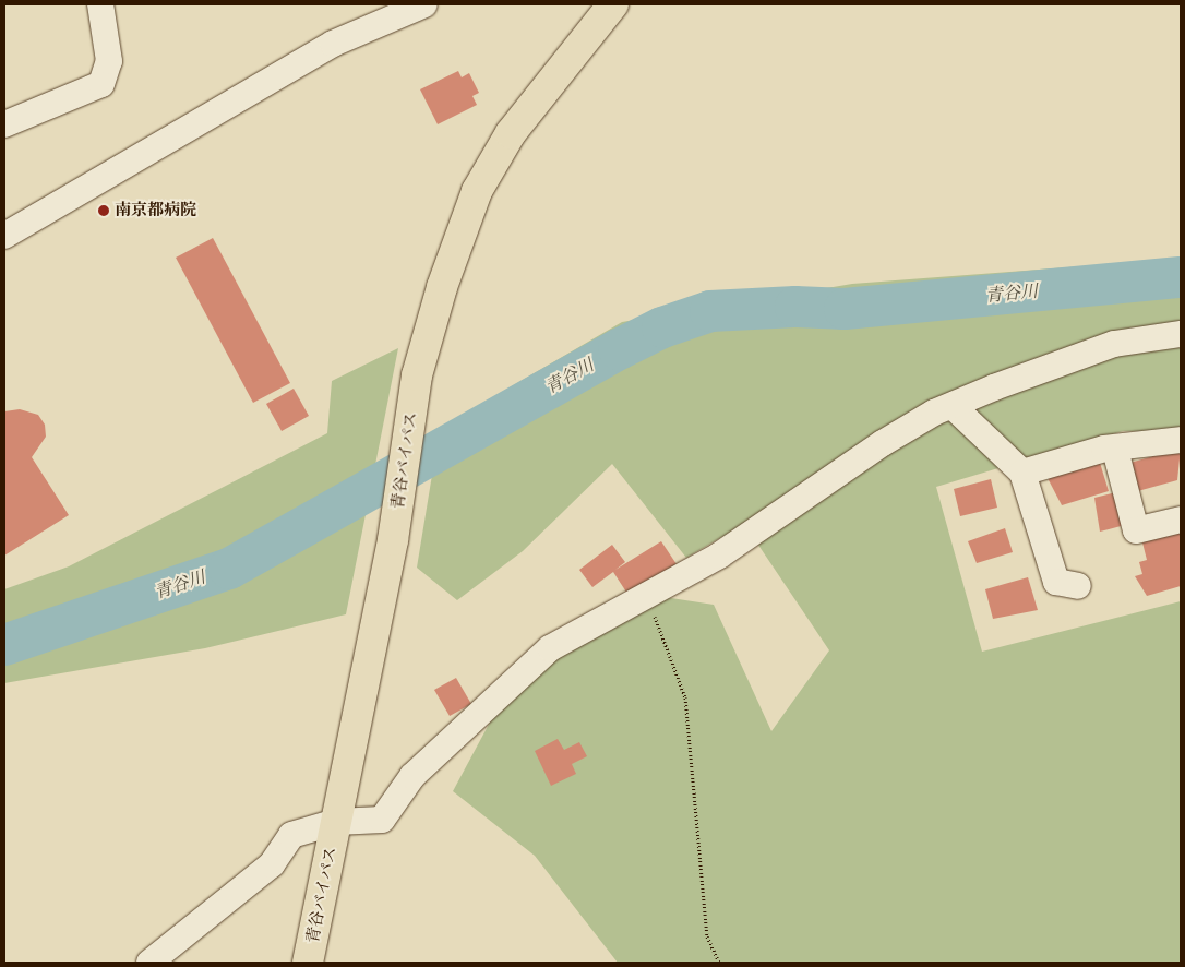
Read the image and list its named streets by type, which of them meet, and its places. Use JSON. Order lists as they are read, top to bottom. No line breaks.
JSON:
{"streets":{"highway":["青谷バイパス"]},"water":["青谷川"],"places":["南京都病院"]}
